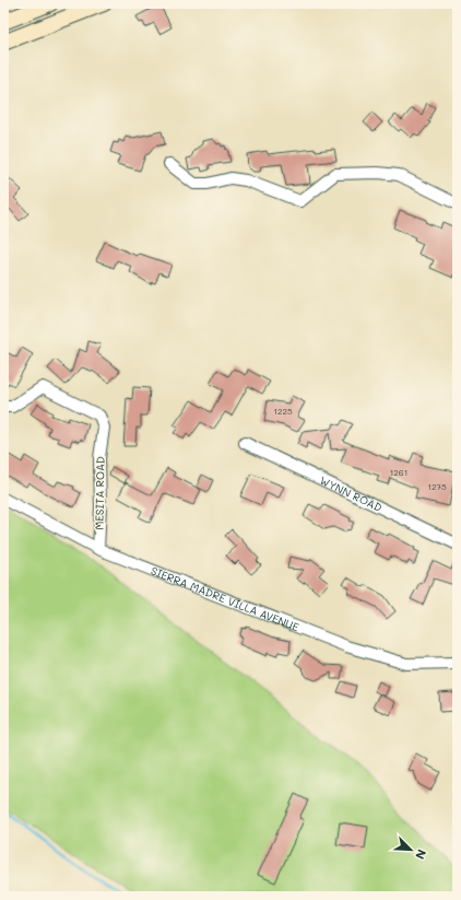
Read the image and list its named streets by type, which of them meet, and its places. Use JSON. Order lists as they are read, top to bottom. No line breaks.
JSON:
{"streets":{"street":["MESITA ROAD","WYNN ROAD","SIERRA MADRE VILLA AVENUE"]},"crossings":[["MESITA ROAD","SIERRA MADRE VILLA AVENUE"]],"house_numbers":["1225","1261","1275"],"north":"bottom right"}
